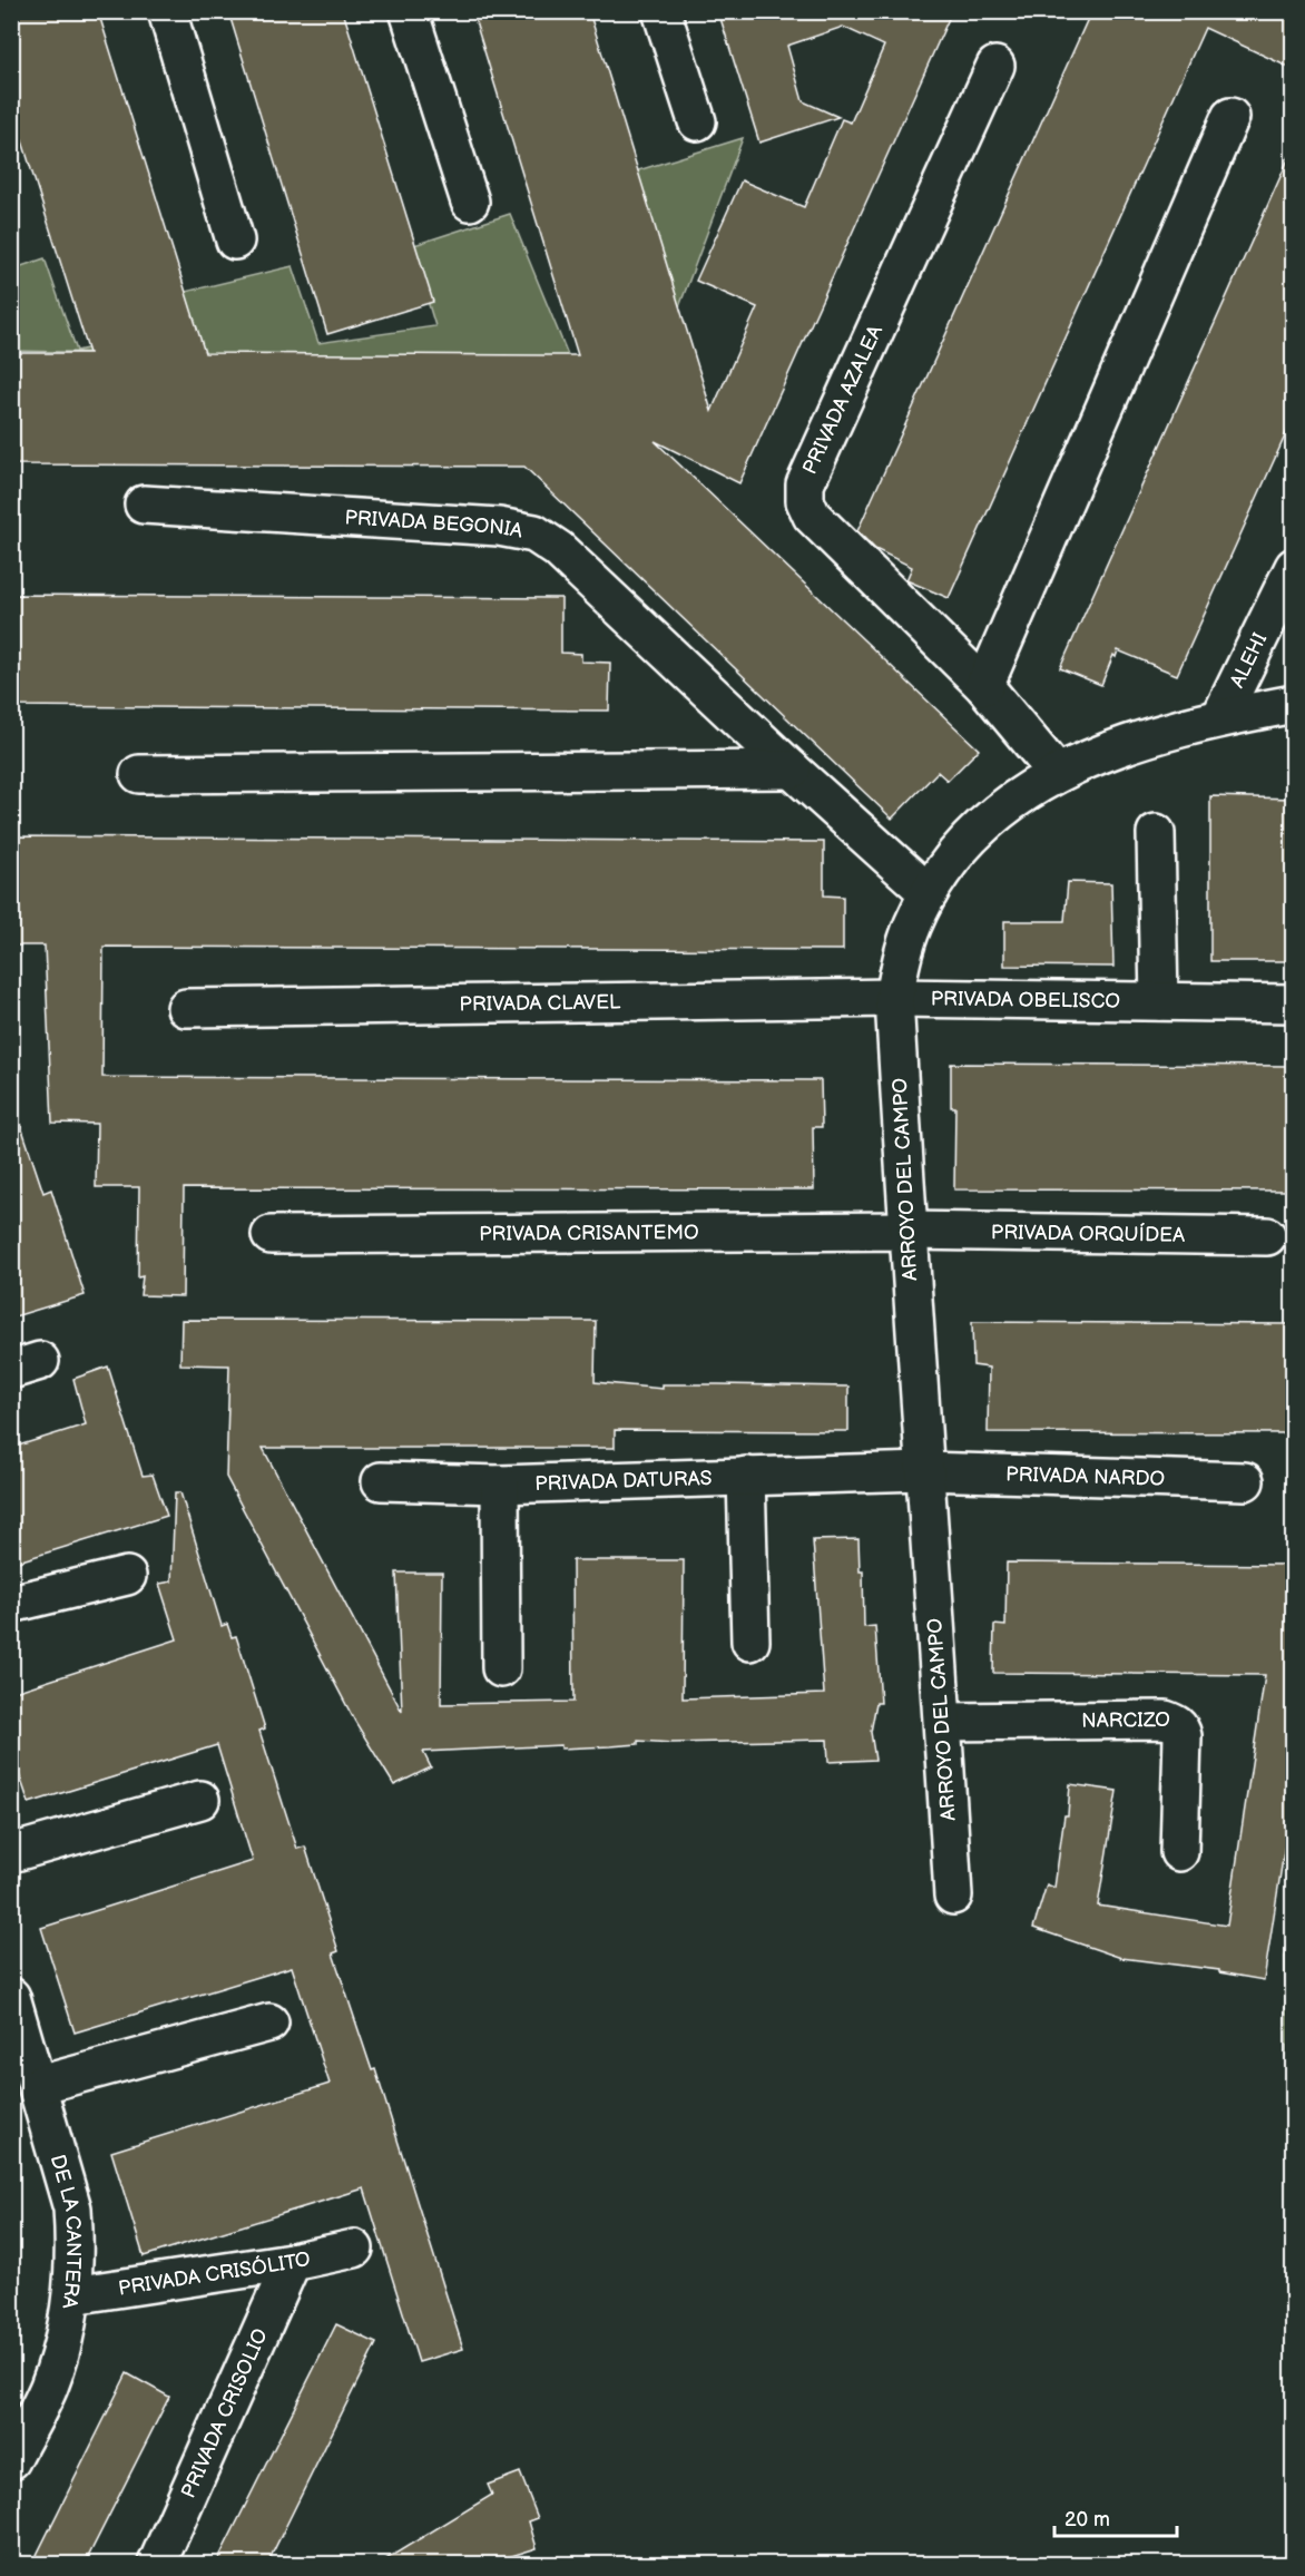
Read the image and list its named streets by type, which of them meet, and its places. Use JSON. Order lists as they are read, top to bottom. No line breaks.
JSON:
{"streets":{"street":["PRIVADA AZALEA","PRIVADA BEGONIA","ALEHI","PRIVADA OBELISCO","PRIVADA CLAVEL","ARROYO DEL CAMPO","PRIVADA CRISANTEMO","PRIVADA ORQUÍDEA","PRIVADA NARDO","PRIVADA DATURAS","NARCIZO","DE LA CANTERA","PRIVADA CRISÓLITO","PRIVADA CRISOLIO"]},"crossings":[["PRIVADA AZALEA","ARROYO DEL CAMPO"],["PRIVADA BEGONIA","ARROYO DEL CAMPO"],["ALEHI","ARROYO DEL CAMPO"],["PRIVADA OBELISCO","PRIVADA CLAVEL"],["PRIVADA OBELISCO","ARROYO DEL CAMPO"],["PRIVADA CLAVEL","ARROYO DEL CAMPO"],["ARROYO DEL CAMPO","PRIVADA CRISANTEMO"],["ARROYO DEL CAMPO","PRIVADA ORQUÍDEA"],["ARROYO DEL CAMPO","PRIVADA NARDO"],["ARROYO DEL CAMPO","PRIVADA DATURAS"],["ARROYO DEL CAMPO","NARCIZO"],["PRIVADA CRISANTEMO","PRIVADA ORQUÍDEA"],["PRIVADA NARDO","PRIVADA DATURAS"],["DE LA CANTERA","PRIVADA CRISÓLITO"],["PRIVADA CRISÓLITO","PRIVADA CRISOLIO"]],"scale_bar":"20 m"}
